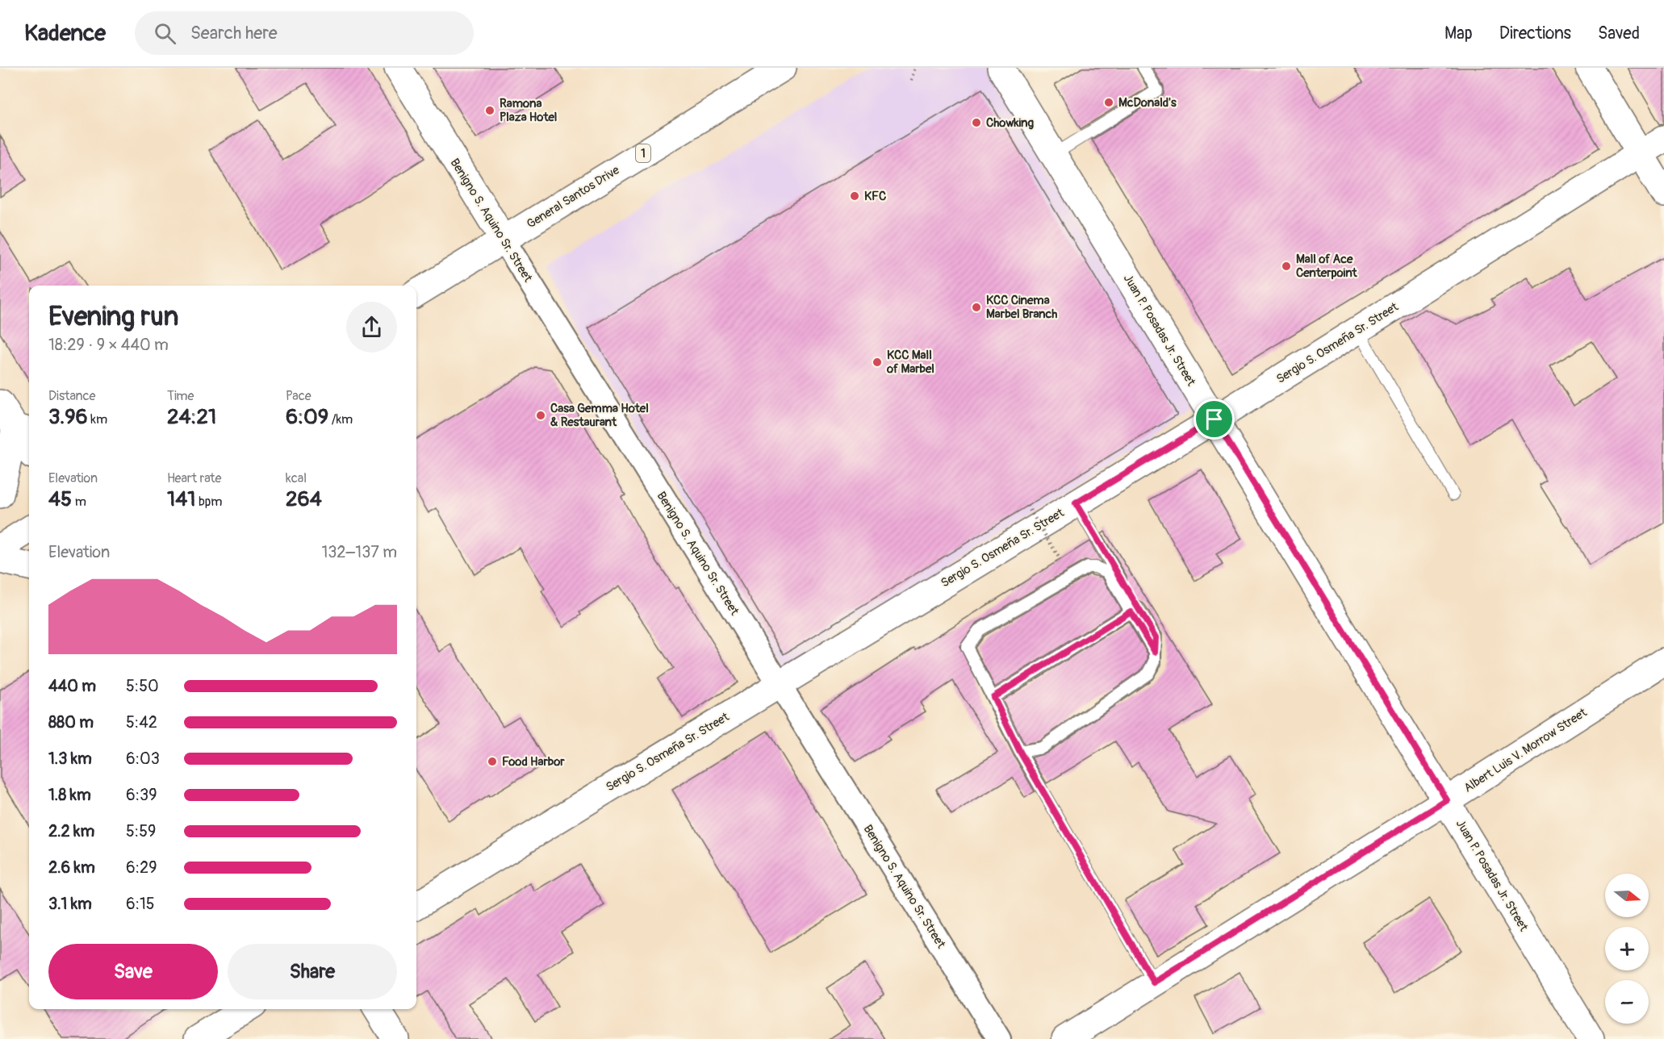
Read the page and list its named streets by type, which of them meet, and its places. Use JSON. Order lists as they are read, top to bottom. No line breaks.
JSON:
{"streets":{"main road":["1","General Santos Drive","Benigno S. Aquino Sr. Street","Juan P. Posadas Jr. Street","Sergio S. Osmeña Sr. Street","Albert Luis V. Morrow Street"]},"crossings":[["General Santos Drive","Benigno S. Aquino Sr. Street"],["Benigno S. Aquino Sr. Street","Sergio S. Osmeña Sr. Street"],["Juan P. Posadas Jr. Street","Sergio S. Osmeña Sr. Street"],["Juan P. Posadas Jr. Street","Albert Luis V. Morrow Street"]],"places":["McDonald's","Ramona Plaza Hotel","Chowking","KFC","Mall of Ace Centerpoint","KCC Cinema Marbel Branch","KCC Mall of Marbel","Casa Gemma Hotel & Restaurant","Food Harbor"],"north":"right","page":{"header":"Kadence","search":"Search here","nav":["Map","Directions","Saved"],"heading":["Evening run","18:29 · 9 × 440 m"],"stats":[["Distance","3.96 km"],["Time","24:21"],["Pace","6:09 /km"],["Elevation","45 m"],["Heart rate","141 bpm"],["kcal","264"]],"chart":["Elevation","132–137 m"],"list":[{"name":"440 m","note":"5:50"},{"name":"880 m","note":"5:42"},{"name":"1.3 km","note":"6:03"},{"name":"1.8 km","note":"6:39"},{"name":"2.2 km","note":"5:59"},{"name":"2.6 km","note":"6:29"},{"name":"3.1 km","note":"6:15"}],"map_buttons":["+","−"],"buttons":["Save","Share"]}}
